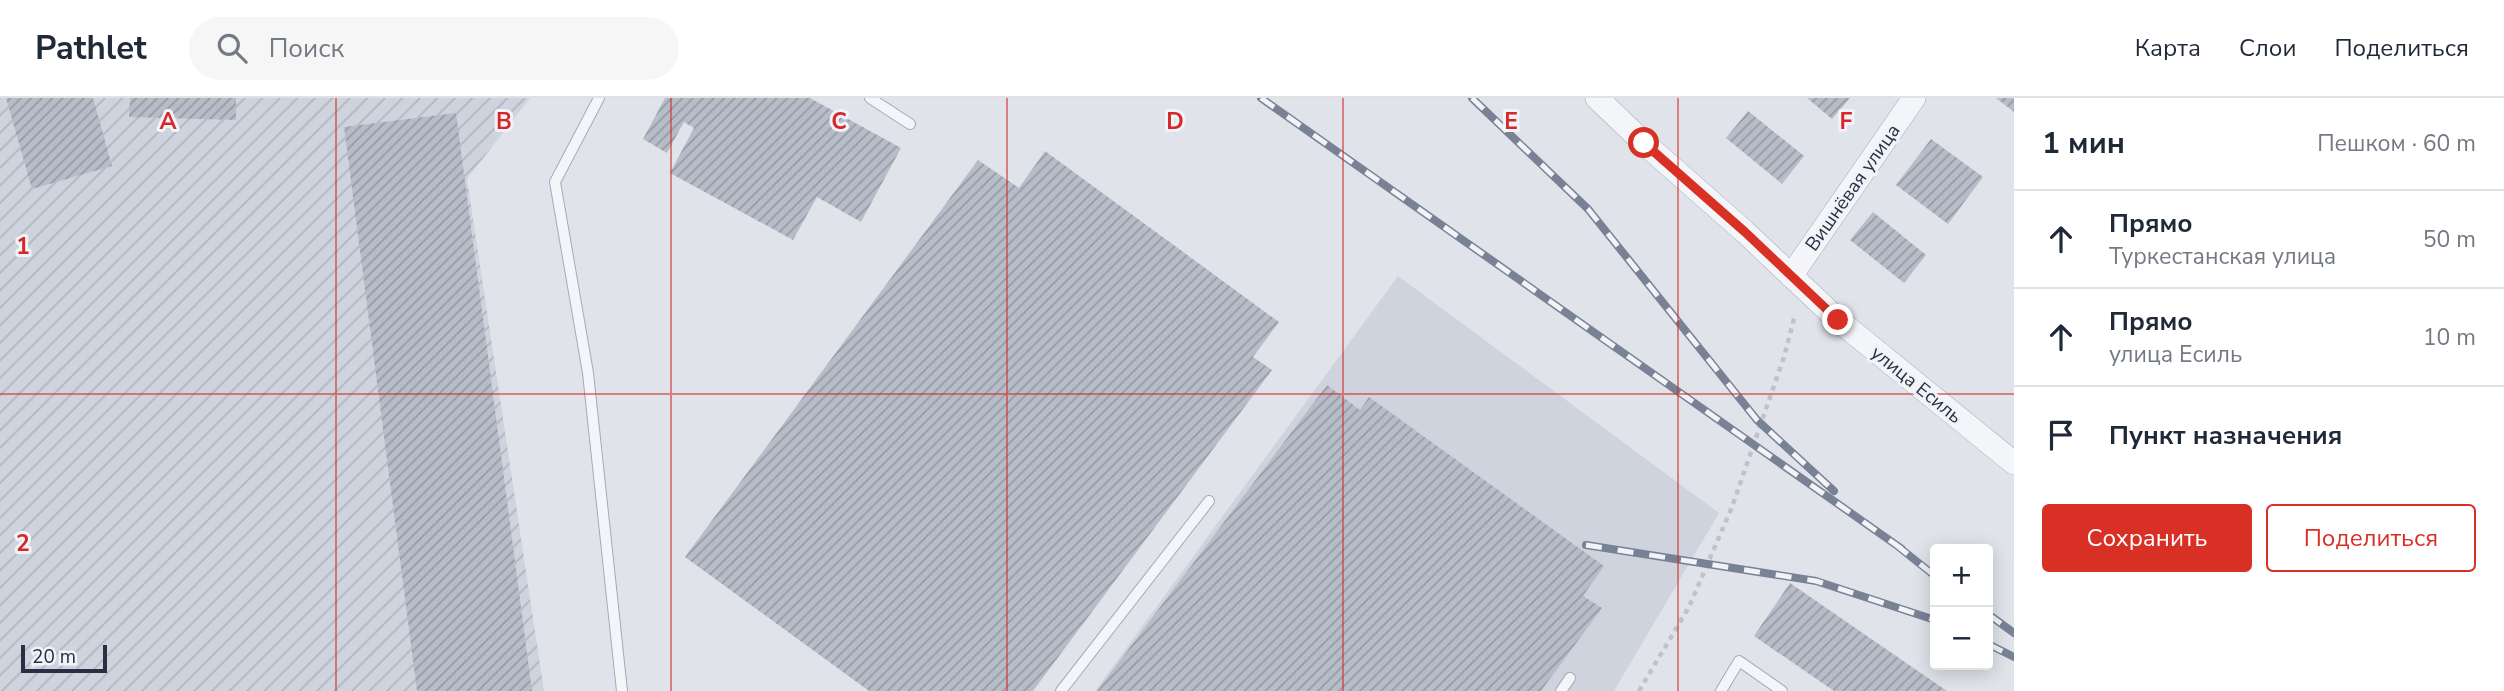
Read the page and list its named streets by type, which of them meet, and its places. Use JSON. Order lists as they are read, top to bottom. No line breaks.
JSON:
{"streets":{"street":["Вишнёвая улица","улица Есиль"]},"crossings":[["Вишнёвая улица","улица Есиль"]],"scale_bar":"20 m","page":{"header":"Pathlet","search":"Поиск","nav":["Карта","Слои","Поделиться"],"heading":["1 мин","Пешком · 60 m"],"list":[["Прямо","Туркестанская улица","50 m"],["Прямо","улица Есиль","10 m"],"Пункт назначения"],"buttons":["Сохранить","Поделиться"],"map_buttons":["+","−"],"scale":"20 m"},"grid":{"columns":["A","B","C","D","E","F"],"rows":["1","2"]}}
